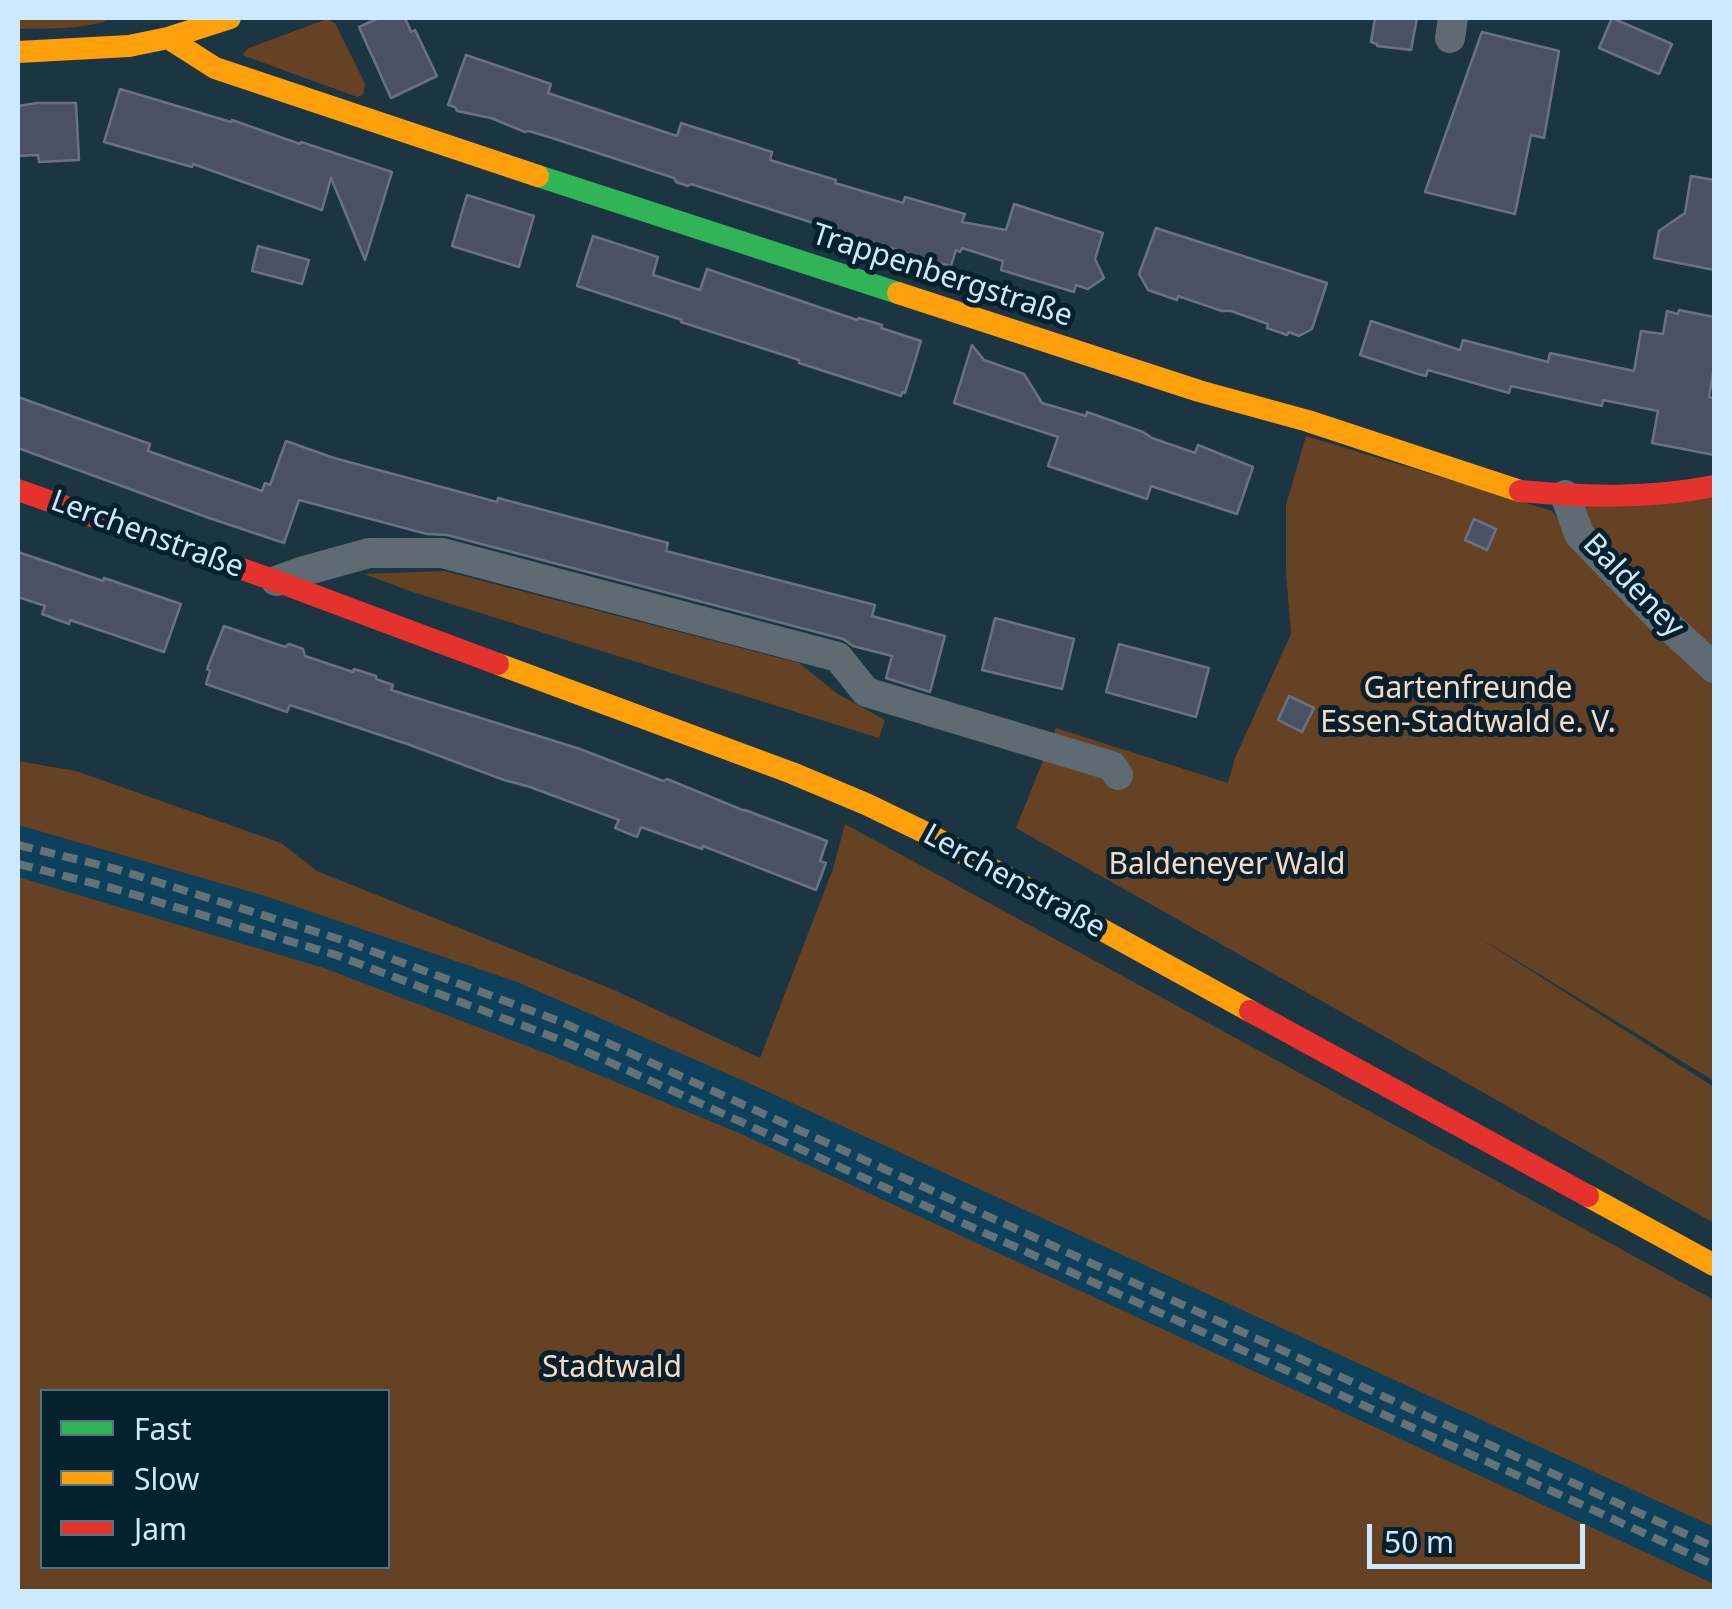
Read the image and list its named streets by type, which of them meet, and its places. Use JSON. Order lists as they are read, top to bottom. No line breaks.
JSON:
{"streets":{"main road":["Trappenbergstraße","Lerchenstraße"],"street":["Baldeney"]},"crossings":[["Trappenbergstraße","Baldeney"]],"parks":["Gartenfreunde Essen-Stadtwald e. V.","Baldeneyer Wald","Stadtwald"],"legend":["Fast","Slow","Jam"],"scale_bar":"50 m"}
